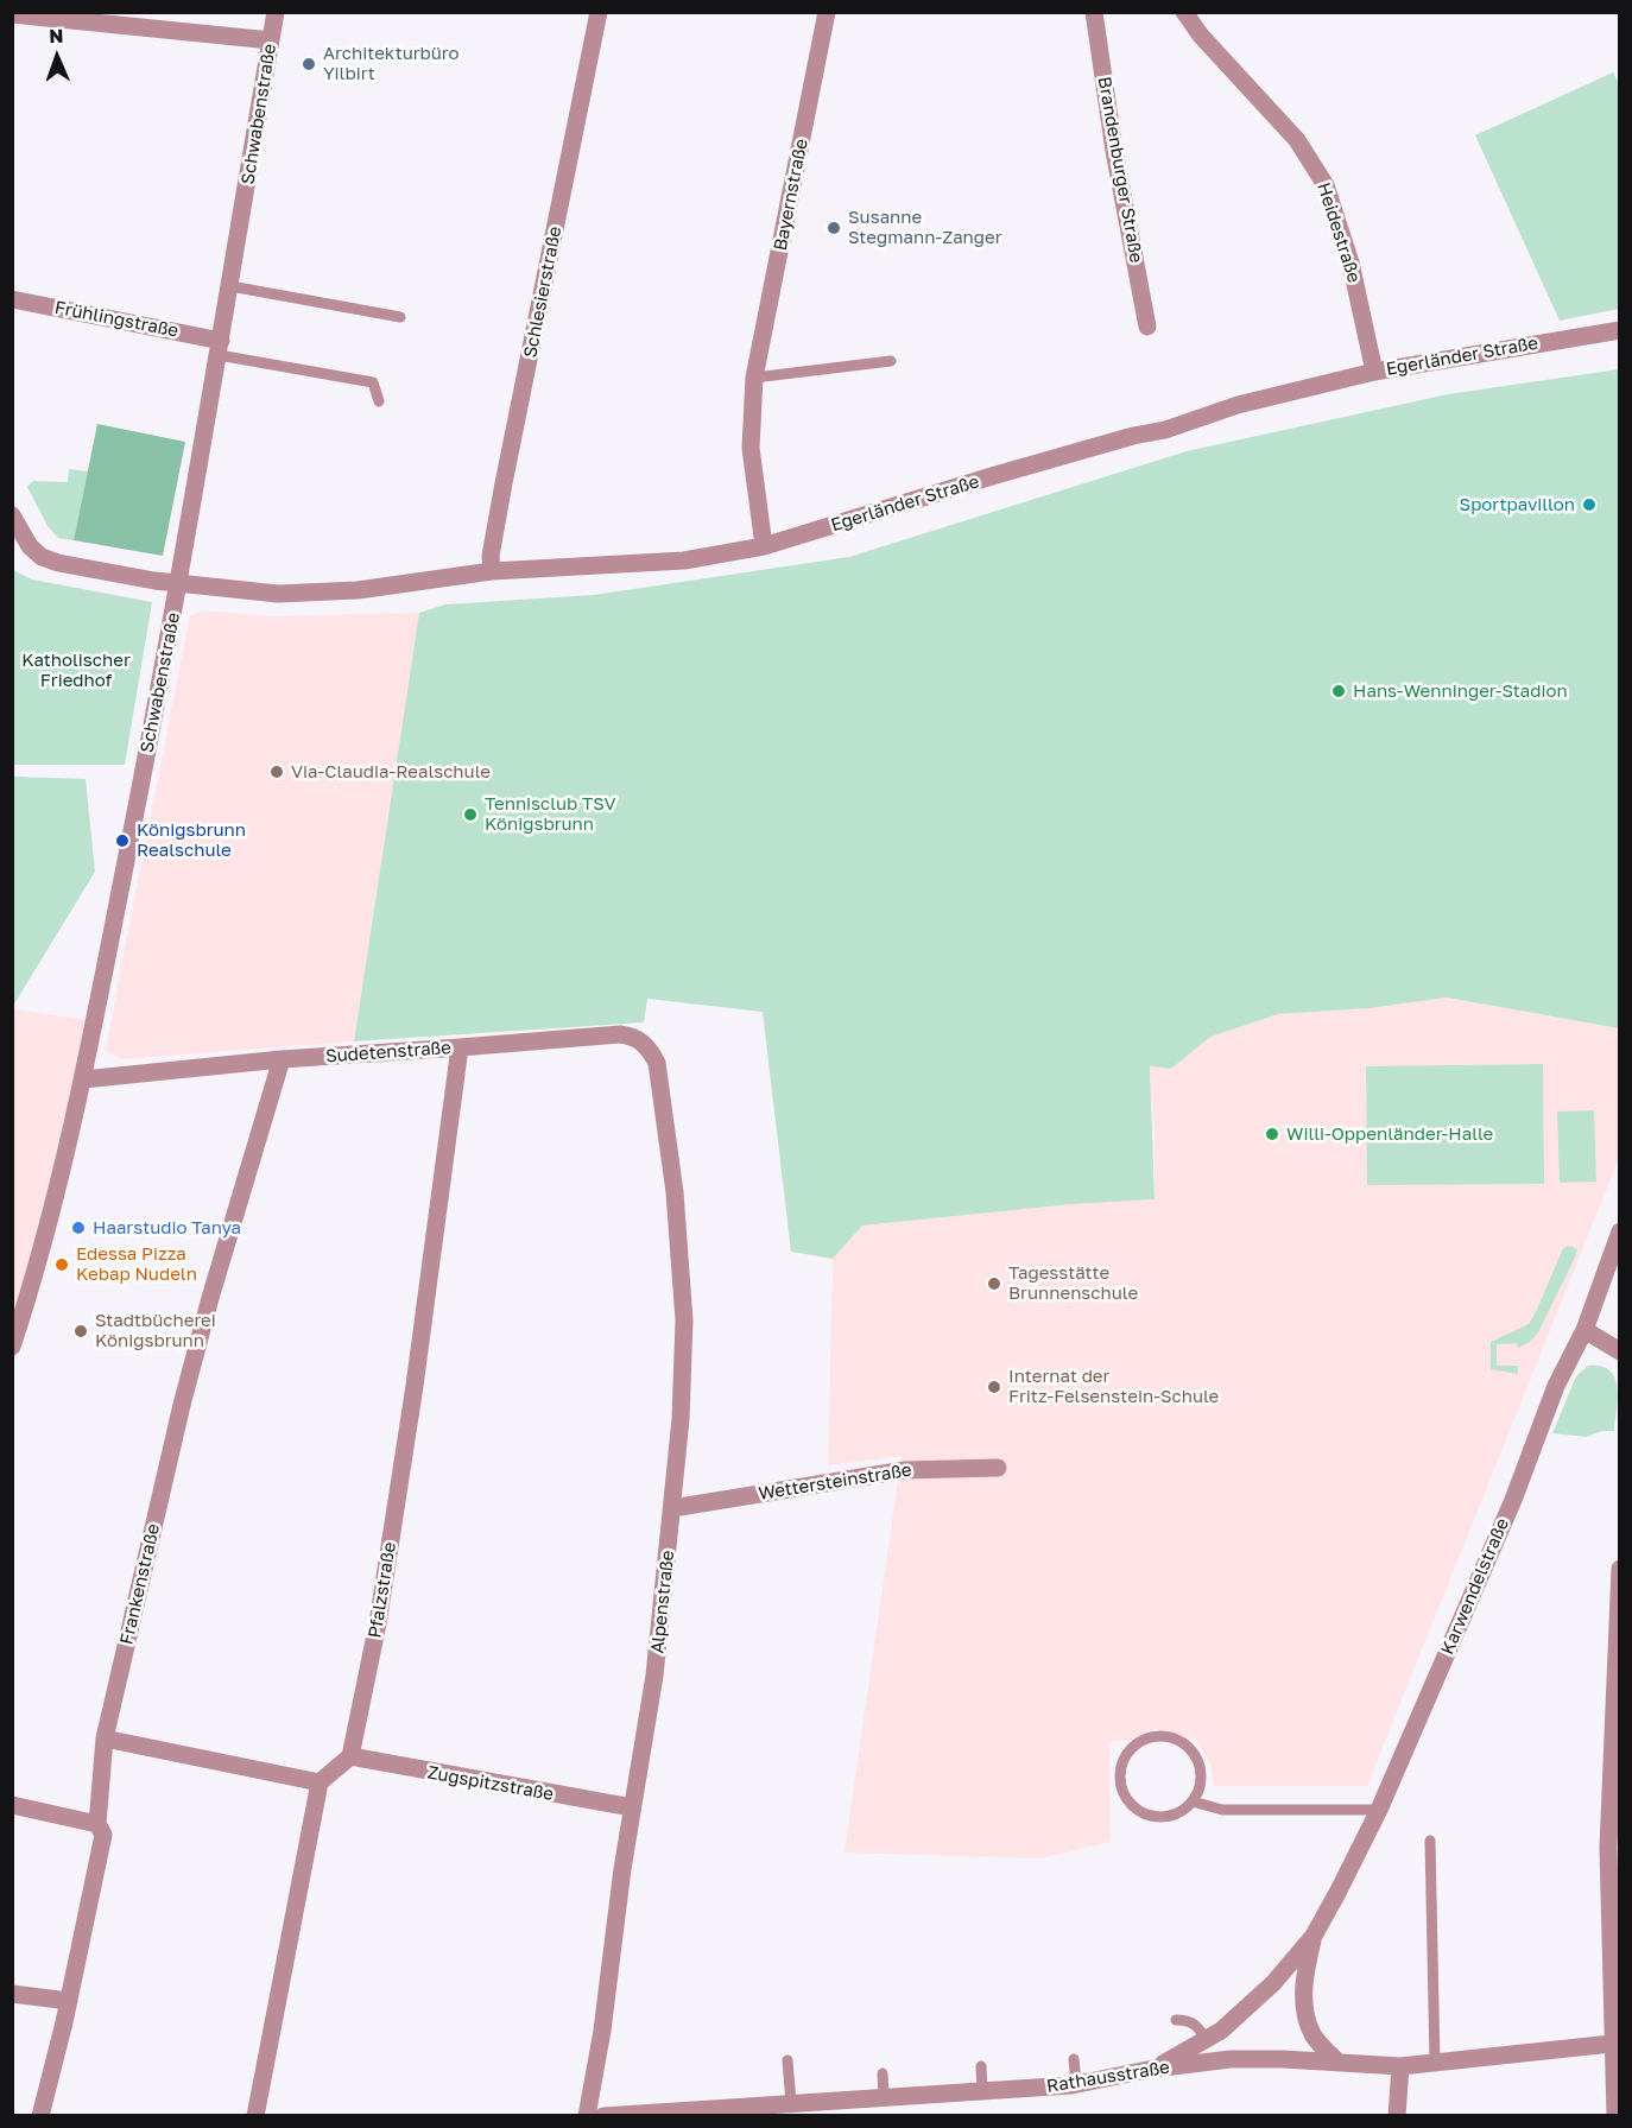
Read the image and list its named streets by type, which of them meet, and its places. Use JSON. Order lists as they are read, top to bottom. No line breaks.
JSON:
{"streets":{"street":["Schwabenstraße","Brandenburger Straße","Bayernstraße","Heidestraße","Schlesierstraße","Frühlingstraße","Egerländer Straße","Sudetenstraße","Wettersteinstraße","Frankenstraße","Karwendelstraße","Pfalzstraße","Alpenstraße","Zugspitzstraße","Rathausstraße"]},"crossings":[["Schwabenstraße","Frühlingstraße"],["Schwabenstraße","Egerländer Straße"],["Schwabenstraße","Sudetenstraße"],["Bayernstraße","Egerländer Straße"],["Heidestraße","Egerländer Straße"],["Schlesierstraße","Egerländer Straße"],["Sudetenstraße","Frankenstraße"],["Sudetenstraße","Pfalzstraße"],["Sudetenstraße","Alpenstraße"],["Wettersteinstraße","Alpenstraße"],["Karwendelstraße","Rathausstraße"],["Pfalzstraße","Zugspitzstraße"],["Alpenstraße","Zugspitzstraße"]],"parks":["Katholischer Friedhof"],"places":["Architekturbüro Yilbirt","Susanne Stegmann-Zanger","Sportpavillon","Hans-Wenninger-Stadion","Via-Claudia-Realschule","Tennisclub TSV Königsbrunn","Königsbrunn Realschule","Willi-Oppenländer-Halle","Haarstudio Tanya","Edessa Pizza Kebap Nudeln","Tagesstätte Brunnenschule","Stadtbücherei Königsbrunn","Internat der Fritz-Felsenstein-Schule"],"north":"top"}
